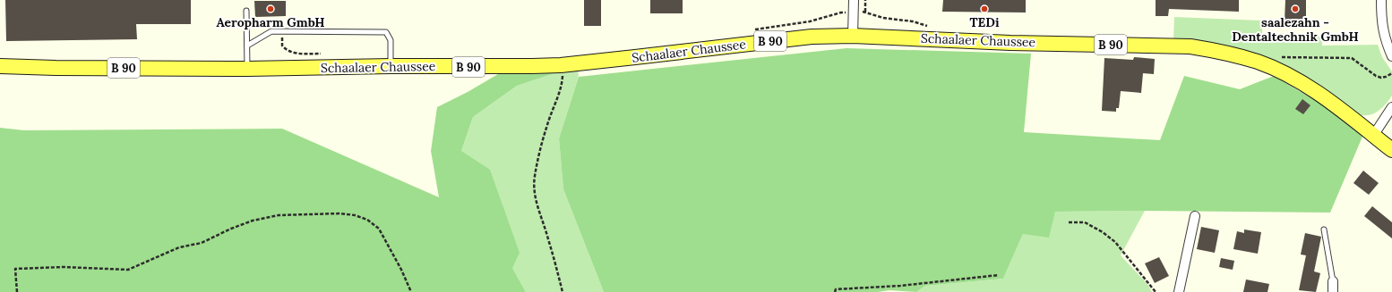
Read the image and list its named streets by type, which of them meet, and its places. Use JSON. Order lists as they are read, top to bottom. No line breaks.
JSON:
{"streets":{"main road":["Schaalaer Chaussee","B 90"]},"places":["Aeropharm GmbH","TEDi","saalezahn - Dentaltechnik GmbH"]}
